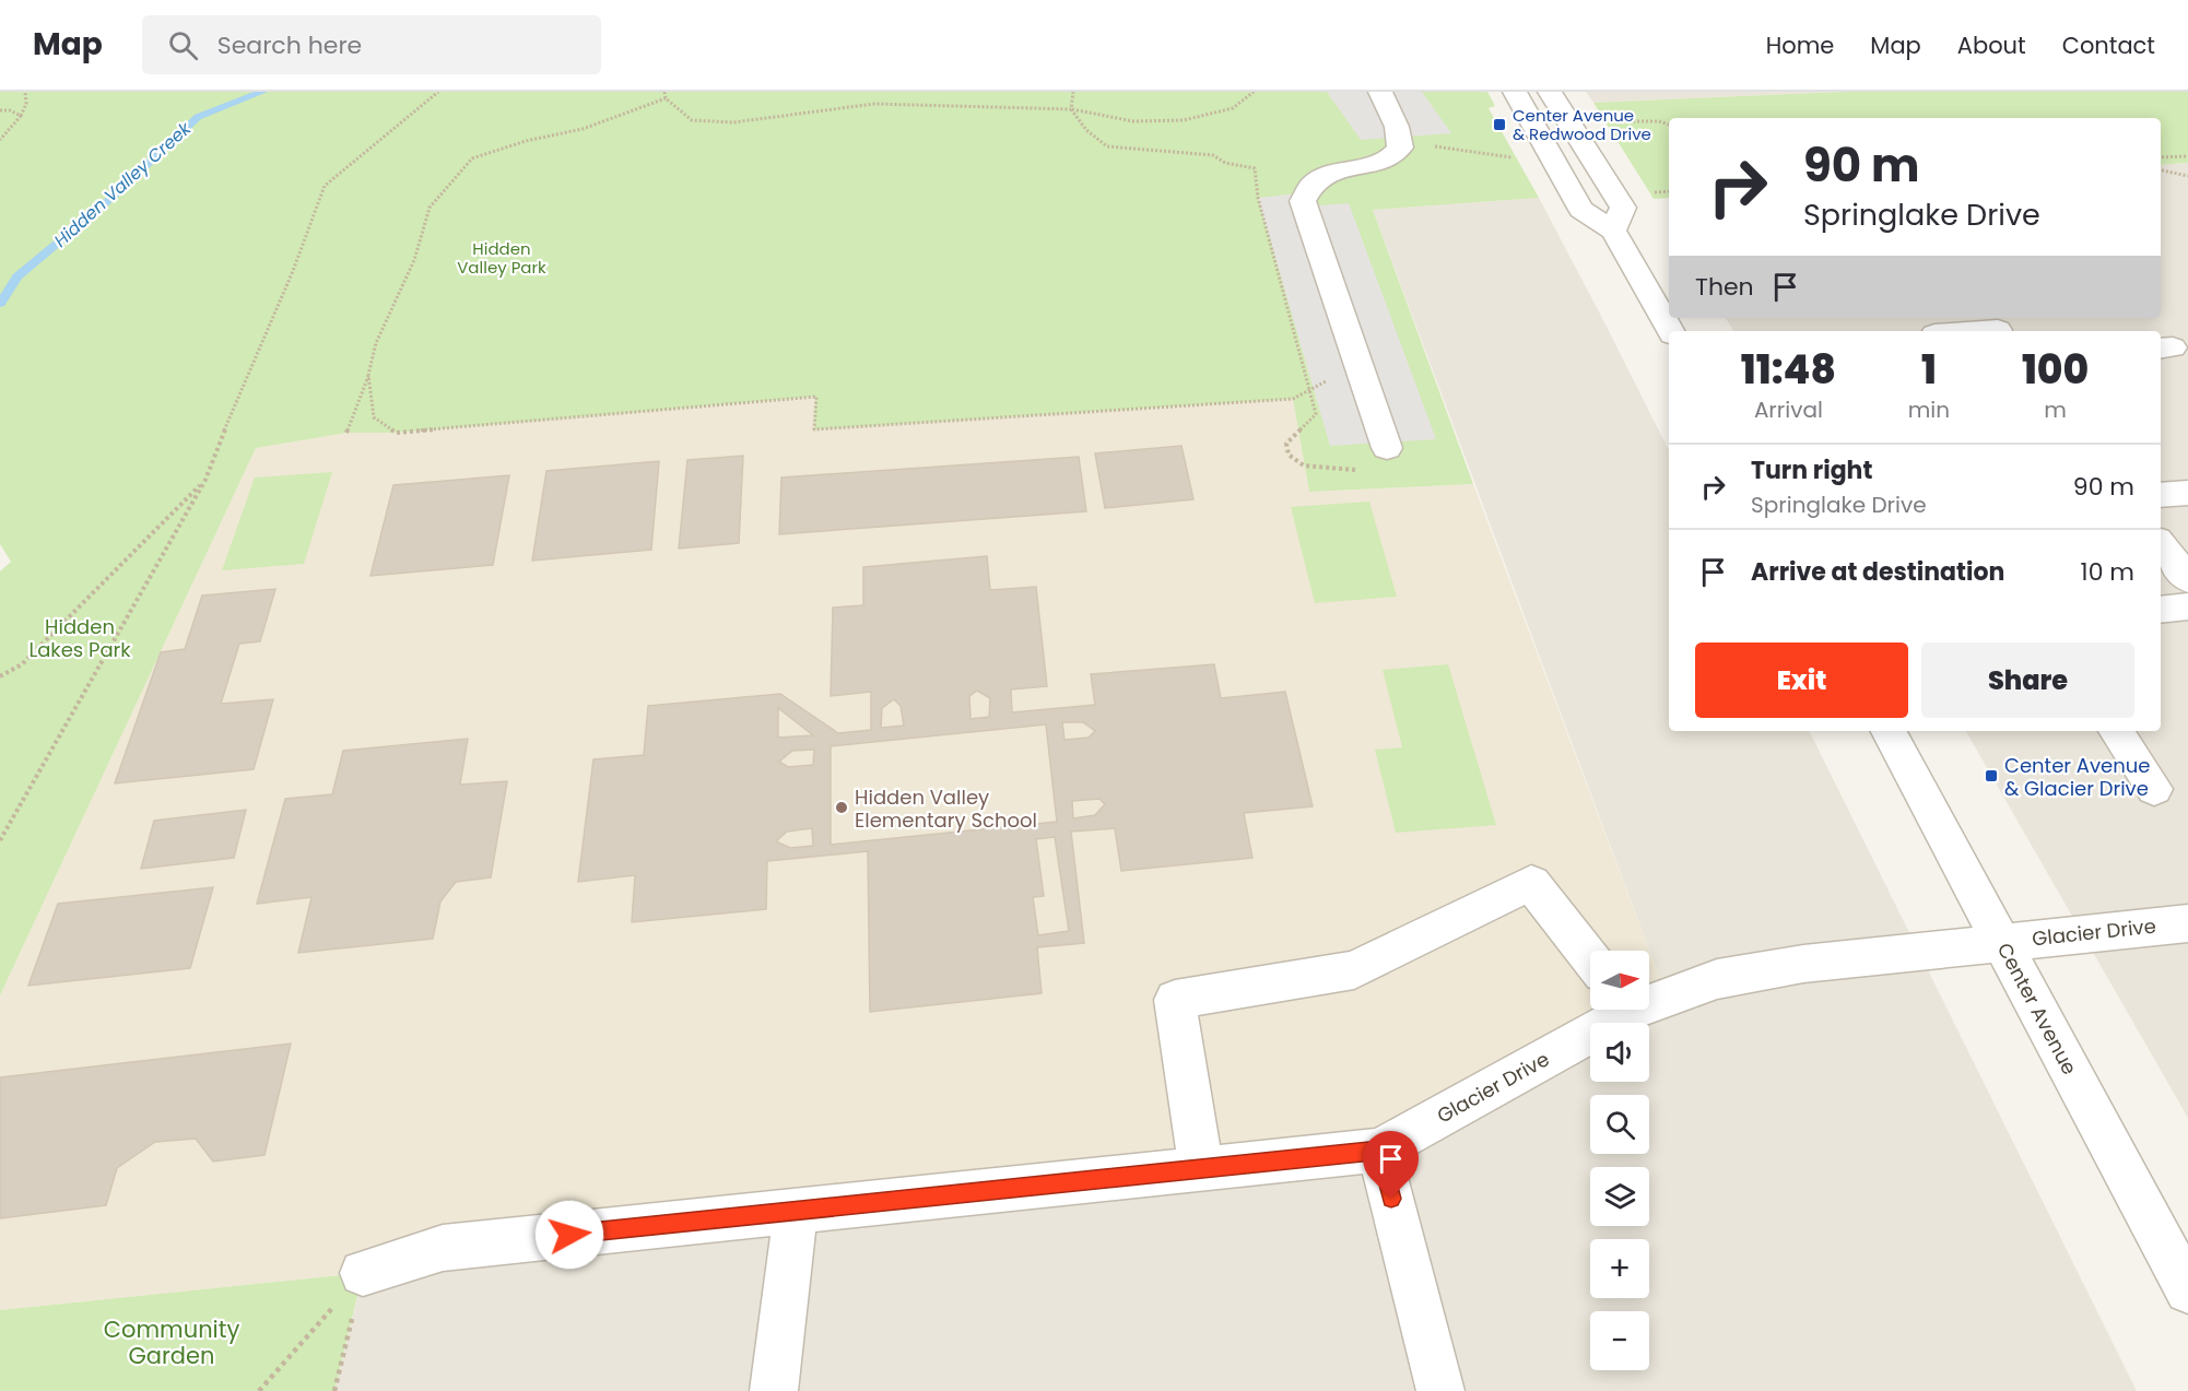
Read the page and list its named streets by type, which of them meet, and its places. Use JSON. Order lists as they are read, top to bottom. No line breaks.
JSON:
{"streets":{"street":["Glacier Drive","Center Avenue"]},"crossings":[["Glacier Drive","Center Avenue"]],"water":["Hidden Valley Creek"],"parks":["Hidden Valley Park","Hidden Lakes Park","Community Garden"],"places":{"transit":["Center Avenue & Redwood Drive","Center Avenue & Glacier Drive"],"other":["Hidden Valley Elementary School"]},"north":"right","page":{"header":"Map","search":"Search here","nav":["Home","Map","About","Contact"],"turn":["90 m","Springlake Drive"],"then":"Then","eta":["11:48","Arrival","1","min","100","m"],"list":[{"name":"Turn right","note":"Springlake Drive","value":"90 m"},{"name":"Arrive at destination","value":"10 m"}],"buttons":["Exit","Share"],"map_buttons":["+","−"]}}
